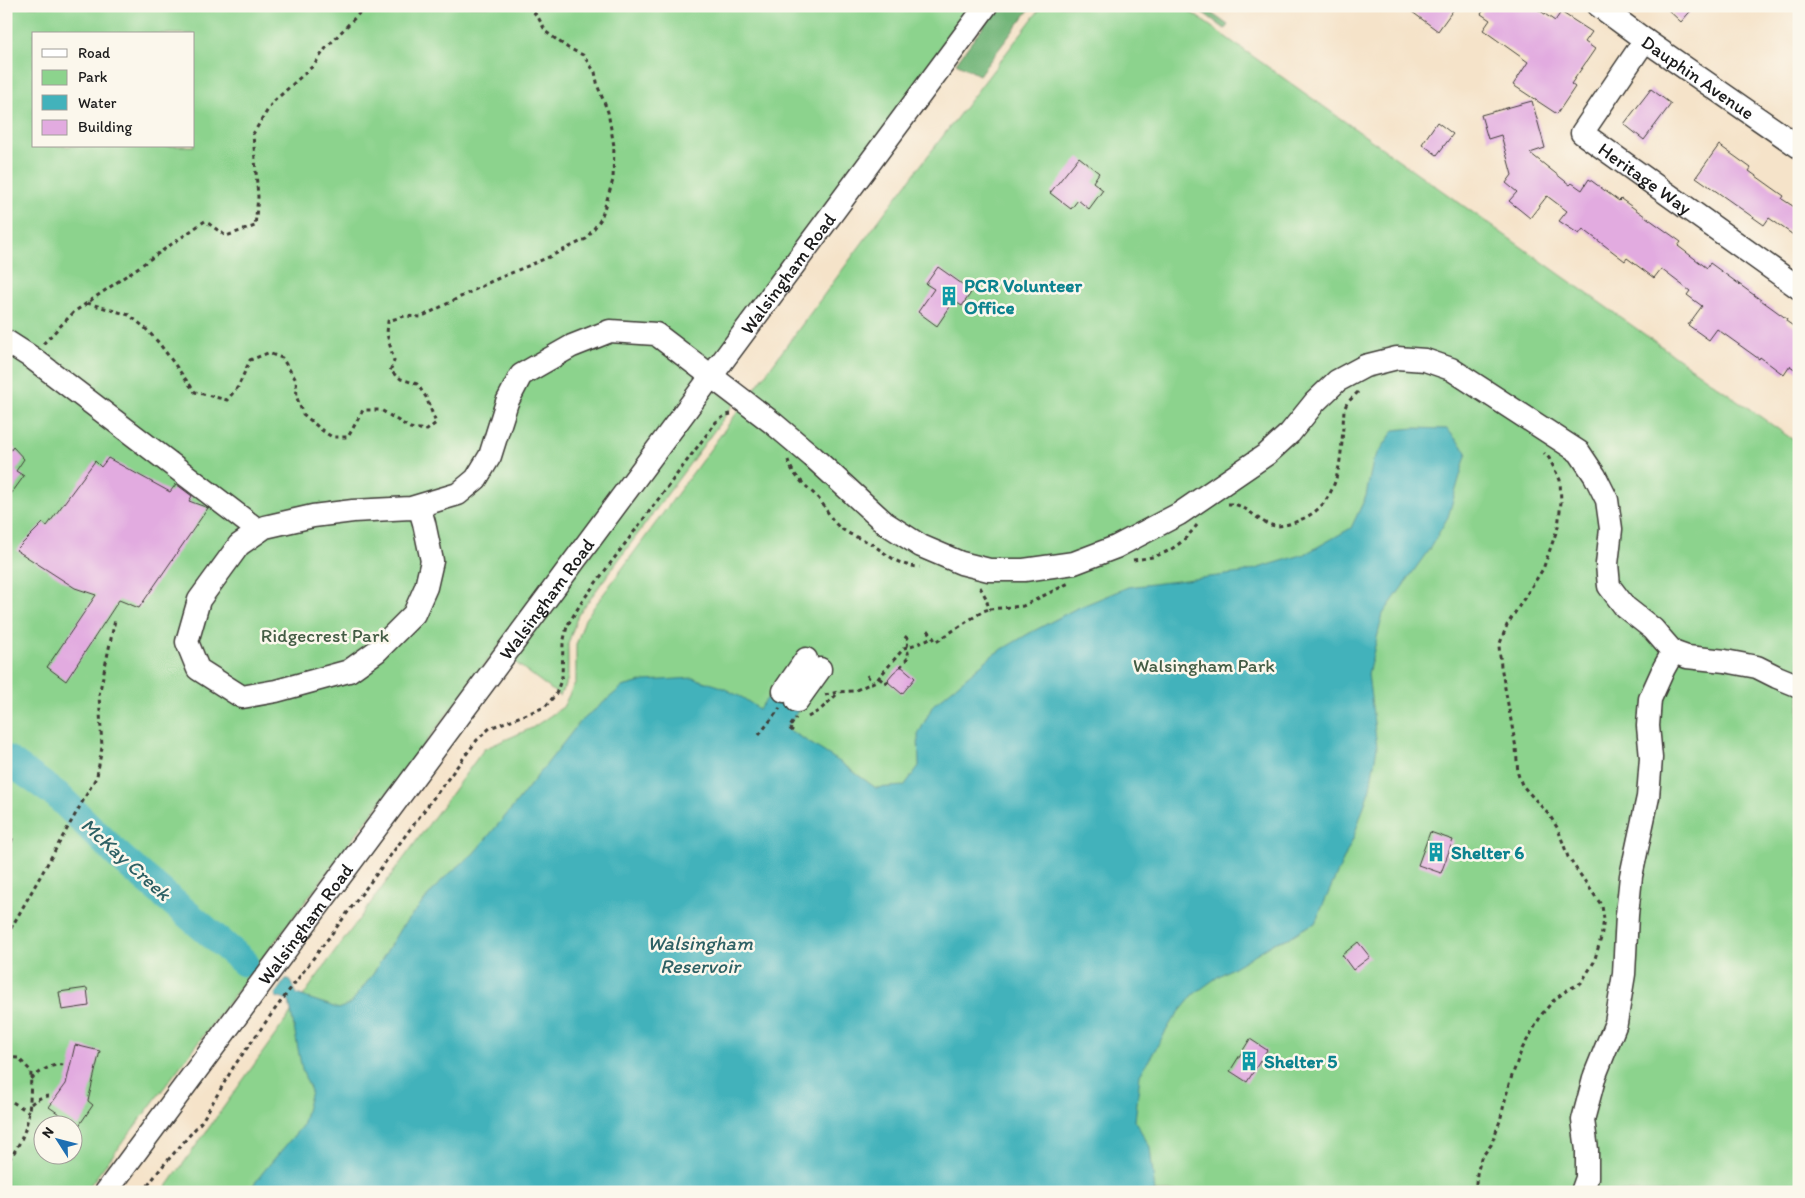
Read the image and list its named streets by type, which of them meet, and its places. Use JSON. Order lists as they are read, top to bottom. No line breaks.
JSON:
{"streets":{"street":["Dauphin Avenue","Heritage Way","Walsingham Road"]},"crossings":[["Dauphin Avenue","Heritage Way"]],"water":["McKay Creek","Walsingham Reservoir"],"parks":["Ridgecrest Park","Walsingham Park"],"places":{"building":["PCR Volunteer Office","Shelter 6","Shelter 5"]},"legend":["Road","Park","Water","Building"],"north":"top left"}
